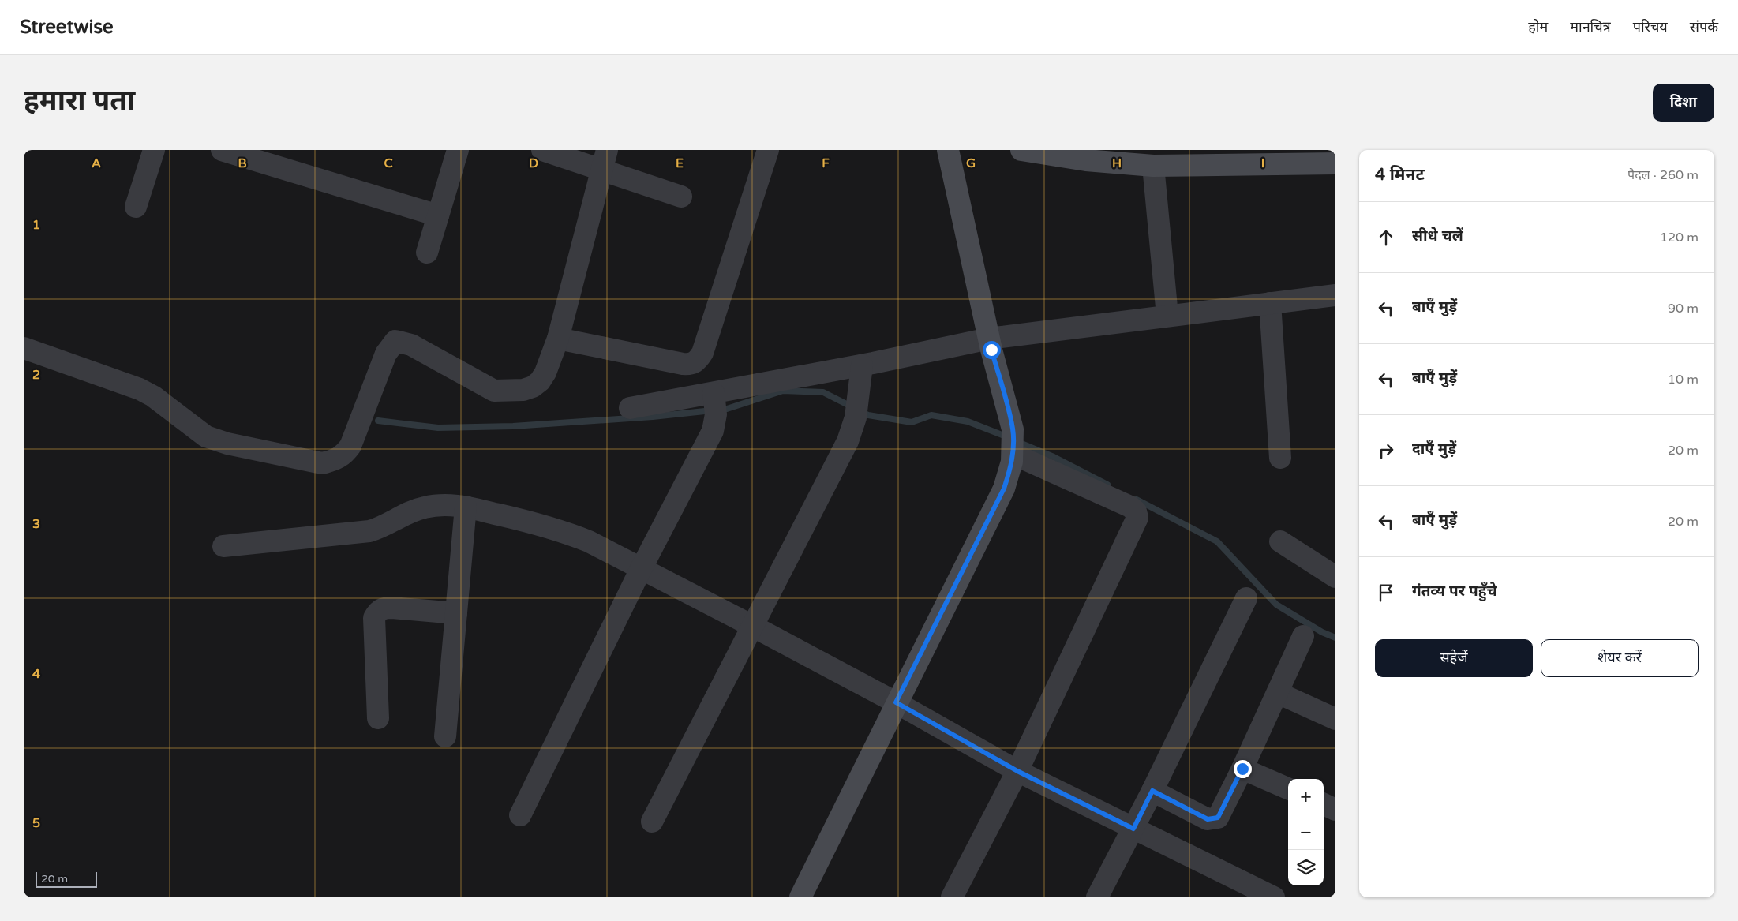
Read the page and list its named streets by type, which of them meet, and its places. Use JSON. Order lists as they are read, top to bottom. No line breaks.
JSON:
{"scale_bar":"20 m","page":{"header":"Streetwise","nav":["होम","मानचित्र","परिचय","संपर्क"],"buttons":["दिशा",["सहेजें","शेयर करें"]],"title":"हमारा पता","heading":["4 मिनट","पैदल · 260 m"],"list":[["सीधे चलें","120 m"],["बाएँ मुड़ें","90 m"],["बाएँ मुड़ें","10 m"],["दाएँ मुड़ें","20 m"],["बाएँ मुड़ें","20 m"],"गंतव्य पर पहुँचे"],"map_buttons":["+","−"],"scale":"20 m"},"grid":{"columns":["A","B","C","D","E","F","G","H","I"],"rows":["1","2","3","4","5"]}}
